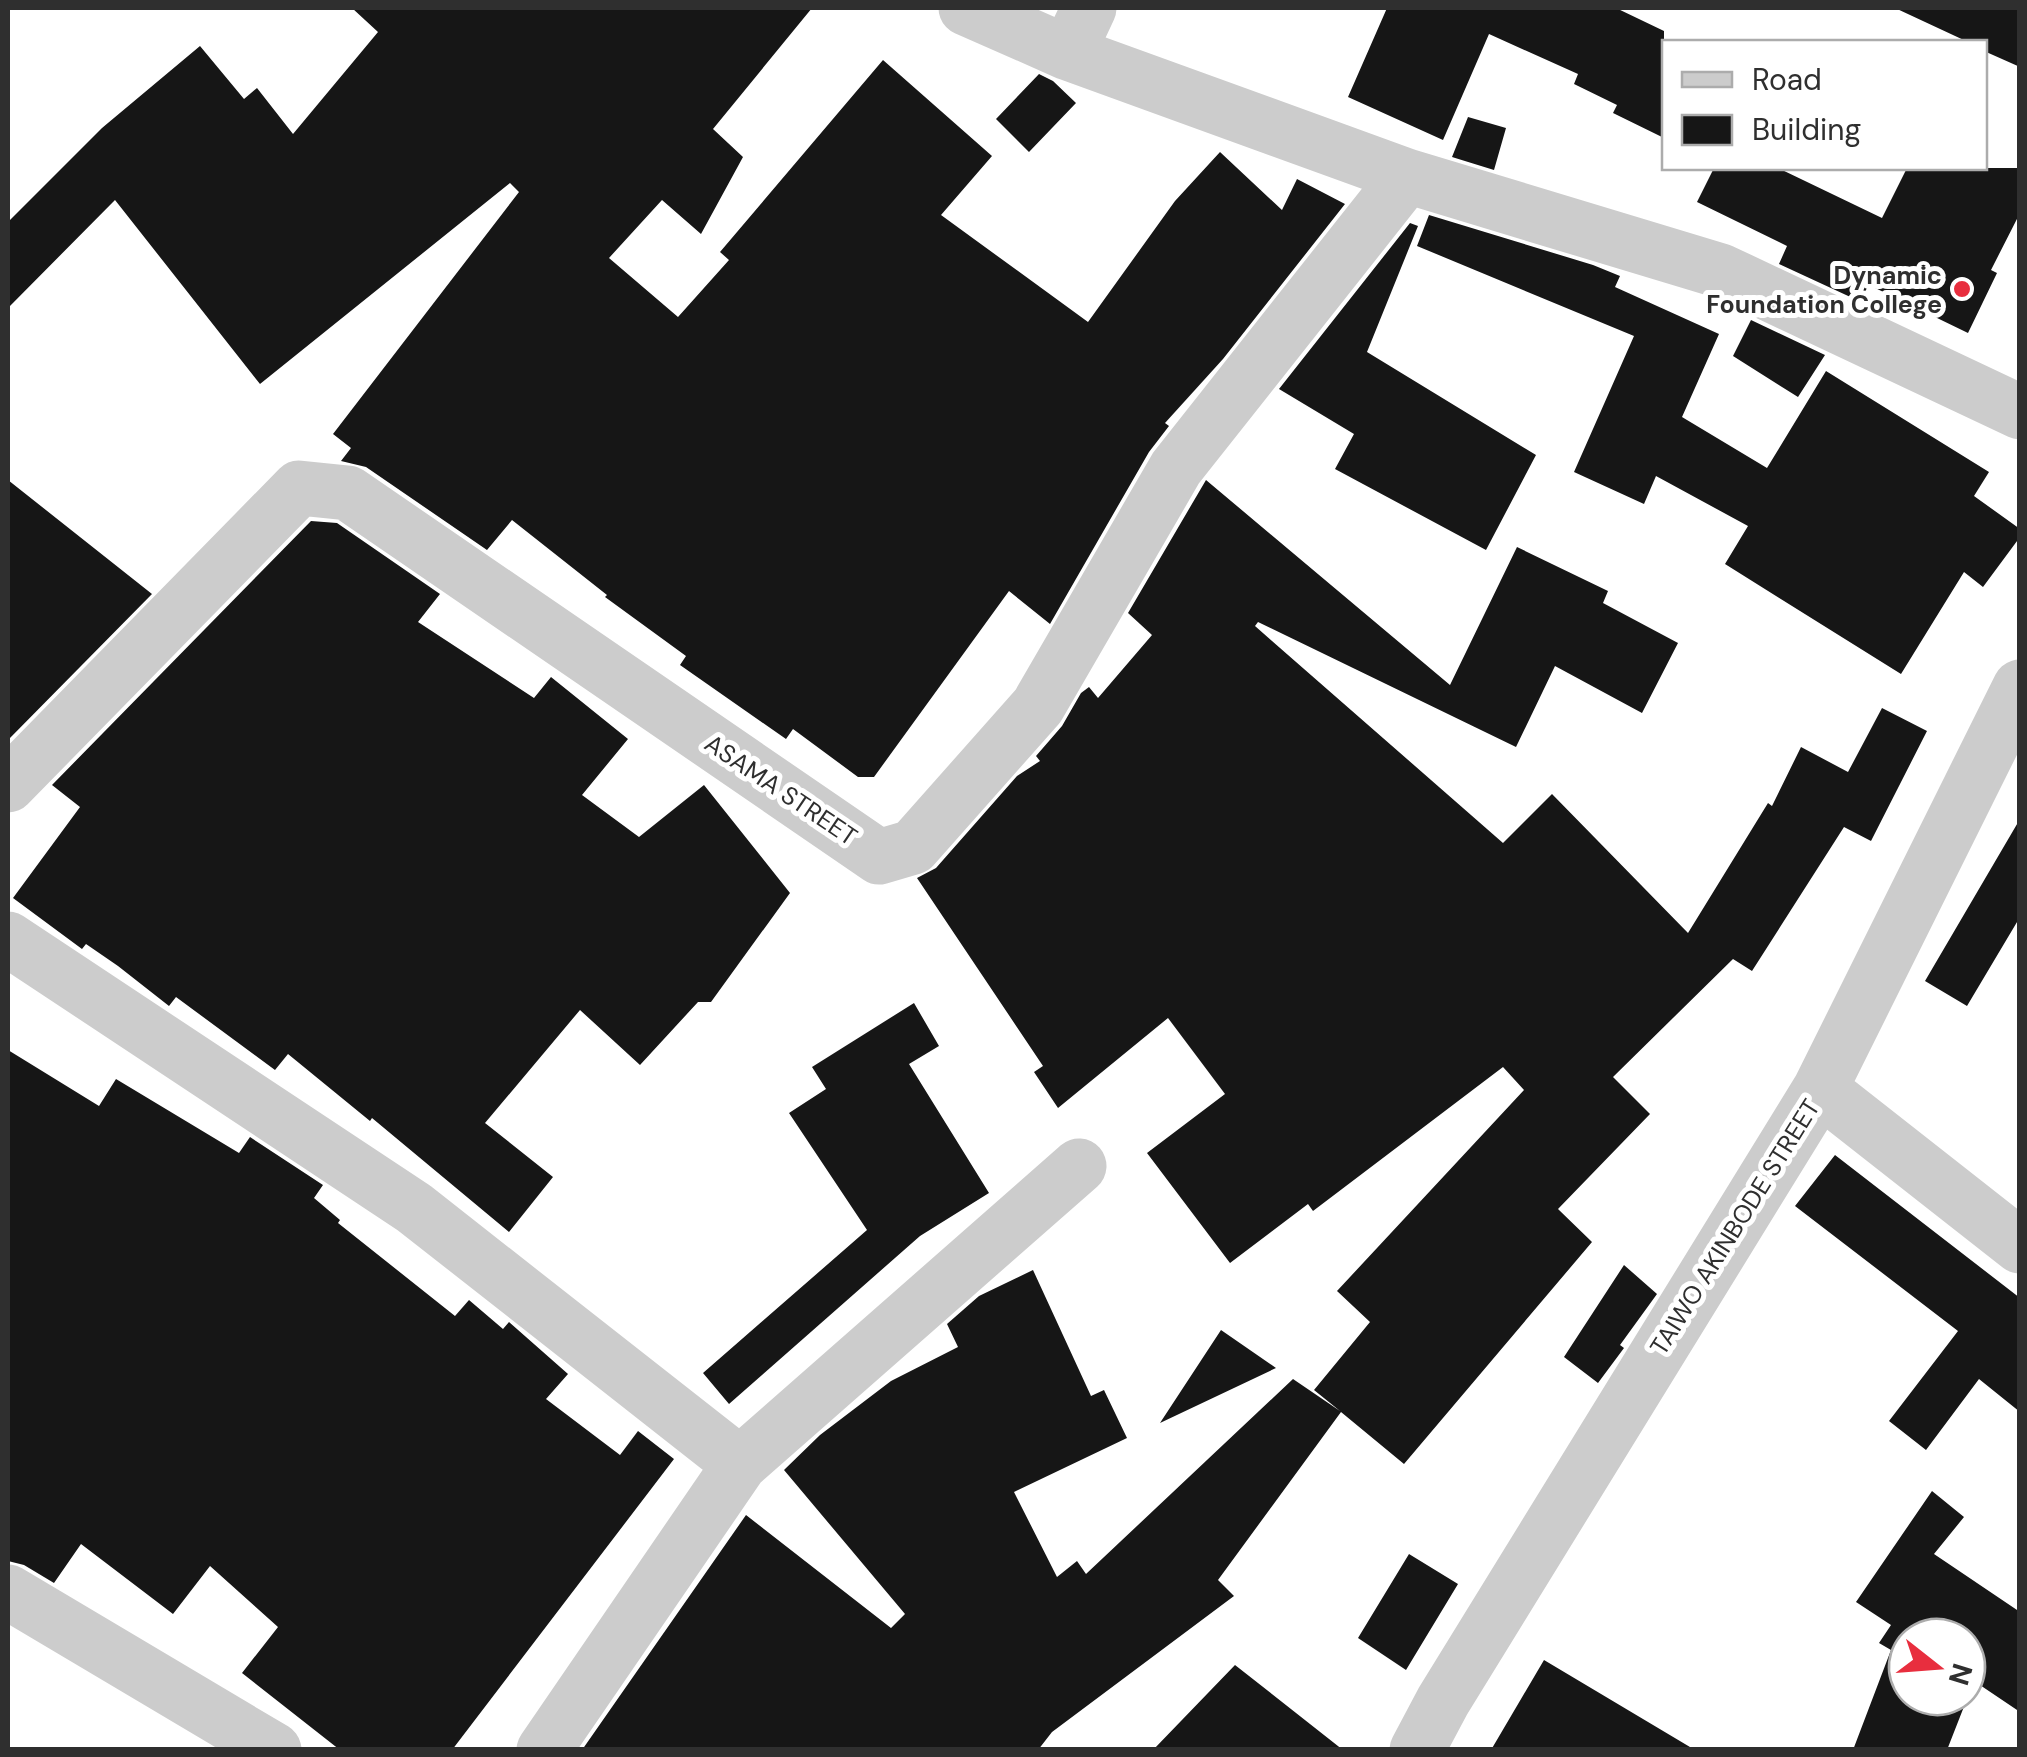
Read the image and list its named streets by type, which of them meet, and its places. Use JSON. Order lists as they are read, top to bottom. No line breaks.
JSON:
{"streets":{"street":["ASAMA STREET","TAIWO AKINBODE STREET"]},"places":["Dynamic Foundation College"],"legend":["Road","Building"],"north":"right"}
